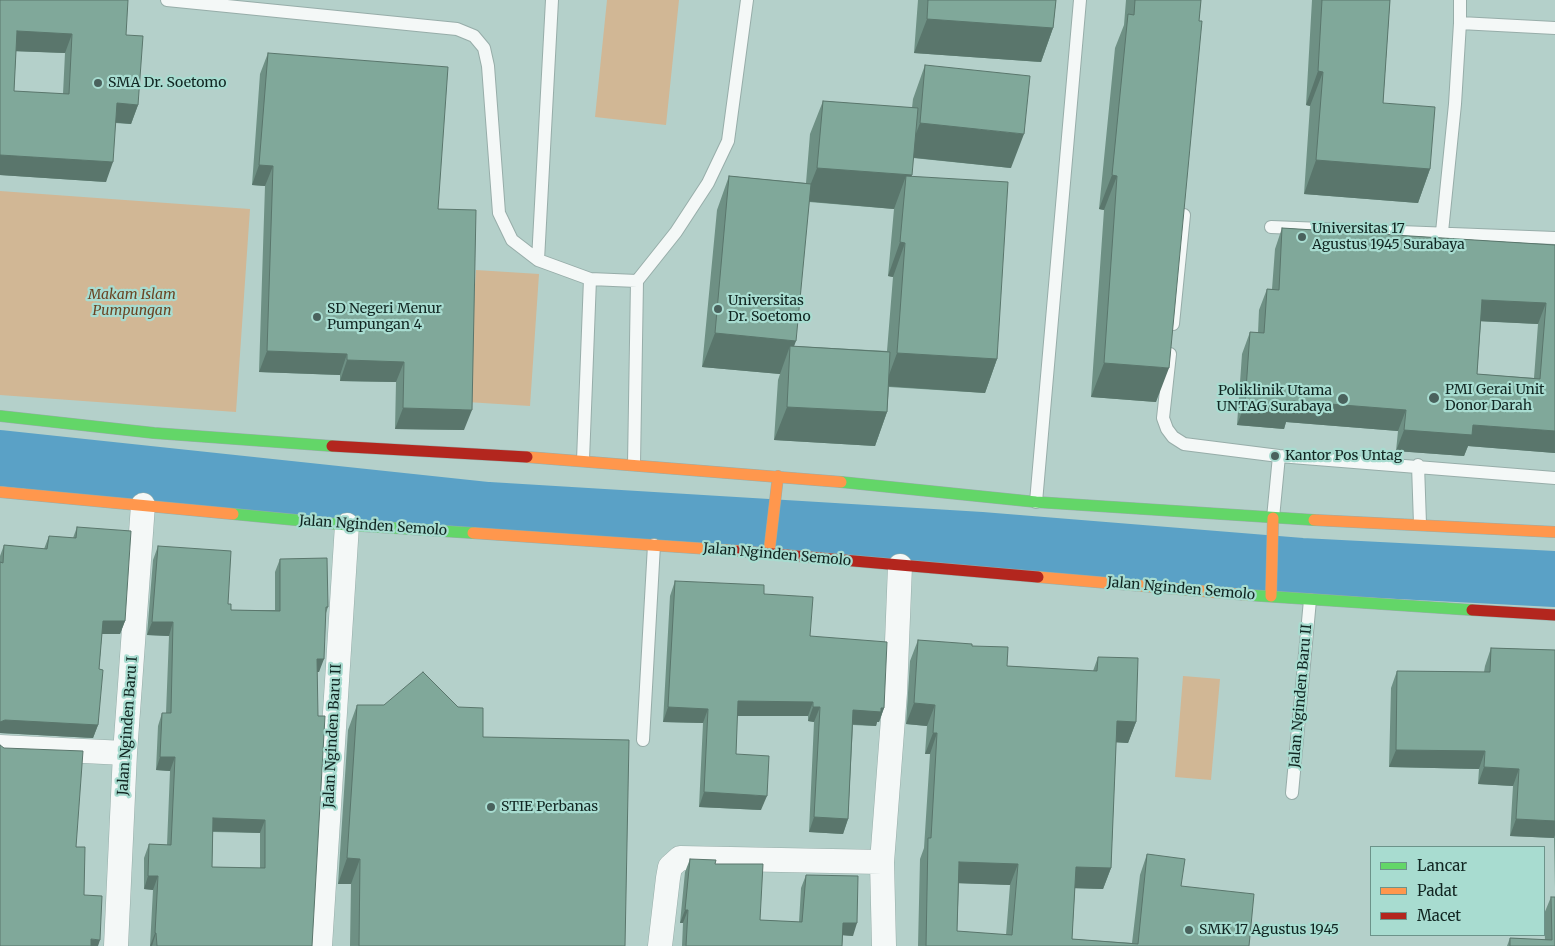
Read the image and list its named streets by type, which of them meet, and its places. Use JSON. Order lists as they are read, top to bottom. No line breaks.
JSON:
{"streets":{"main road":["Jalan Nginden Semolo"],"street":["Jalan Nginden Baru II","Jalan Nginden Baru I"]},"crossings":[["Jalan Nginden Semolo","Jalan Nginden Baru II"],["Jalan Nginden Semolo","Jalan Nginden Baru I"]],"parks":["Makam Islam Pumpungan"],"places":["SMA Dr. Soetomo","Universitas 17 Agustus 1945 Surabaya","Universitas Dr. Soetomo","SD Negeri Menur Pumpungan 4","PMI Gerai Unit Donor Darah","Poliklinik Utama UNTAG Surabaya","Kantor Pos Untag","STIE Perbanas","SMK 17 Agustus 1945"],"legend":["Lancar","Padat","Macet"]}
